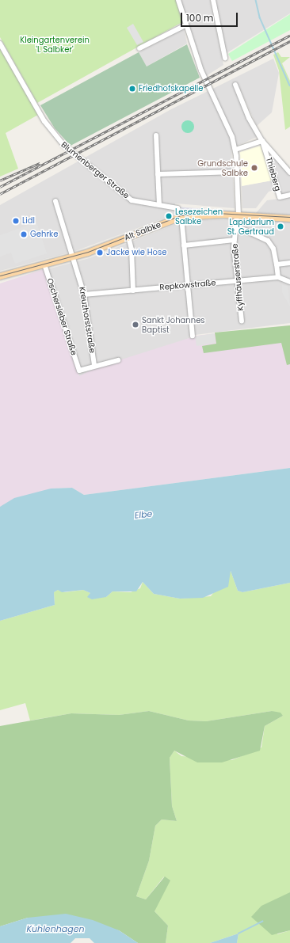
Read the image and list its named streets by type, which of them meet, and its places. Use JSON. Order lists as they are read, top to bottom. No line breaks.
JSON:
{"streets":{"main road":["Alt Salbke"],"street":["Blumenberger Straße","Thieberg","Kyffhäuserstraße","Repkowstraße","Oschersleber Straße","Kreuzhorststraße"]},"crossings":[["Blumenberger Straße","Alt Salbke"],["Alt Salbke","Kyffhäuserstraße"],["Alt Salbke","Oschersleber Straße"],["Alt Salbke","Kreuzhorststraße"],["Kyffhäuserstraße","Repkowstraße"],["Repkowstraße","Kreuzhorststraße"],["Oschersleber Straße","Kreuzhorststraße"]],"water":["Elbe","Kuhlenhagen"],"parks":["Kleingartenverein 'I. Salbker'"],"places":["Friedhofskapelle","Grundschule Salbke","Lesezeichen Salbke","Lidl","Lapidarium St. Gertraud","Gehrke","Jacke wie Hose","Sankt Johannes Baptist"],"scale_bar":"100 m"}
